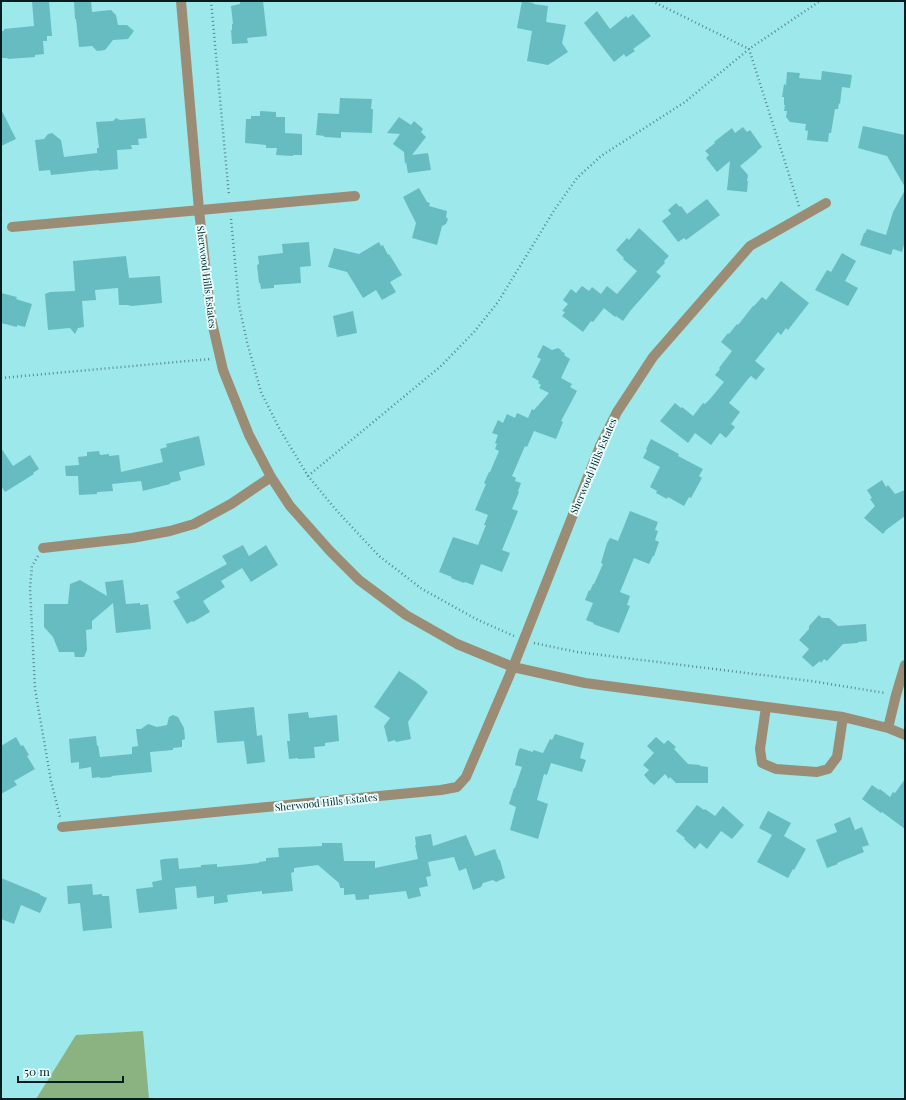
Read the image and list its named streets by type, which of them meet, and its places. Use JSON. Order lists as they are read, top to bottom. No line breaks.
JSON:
{"streets":{"street":["Sherwood Hills Estates"]},"scale_bar":"50 m"}
